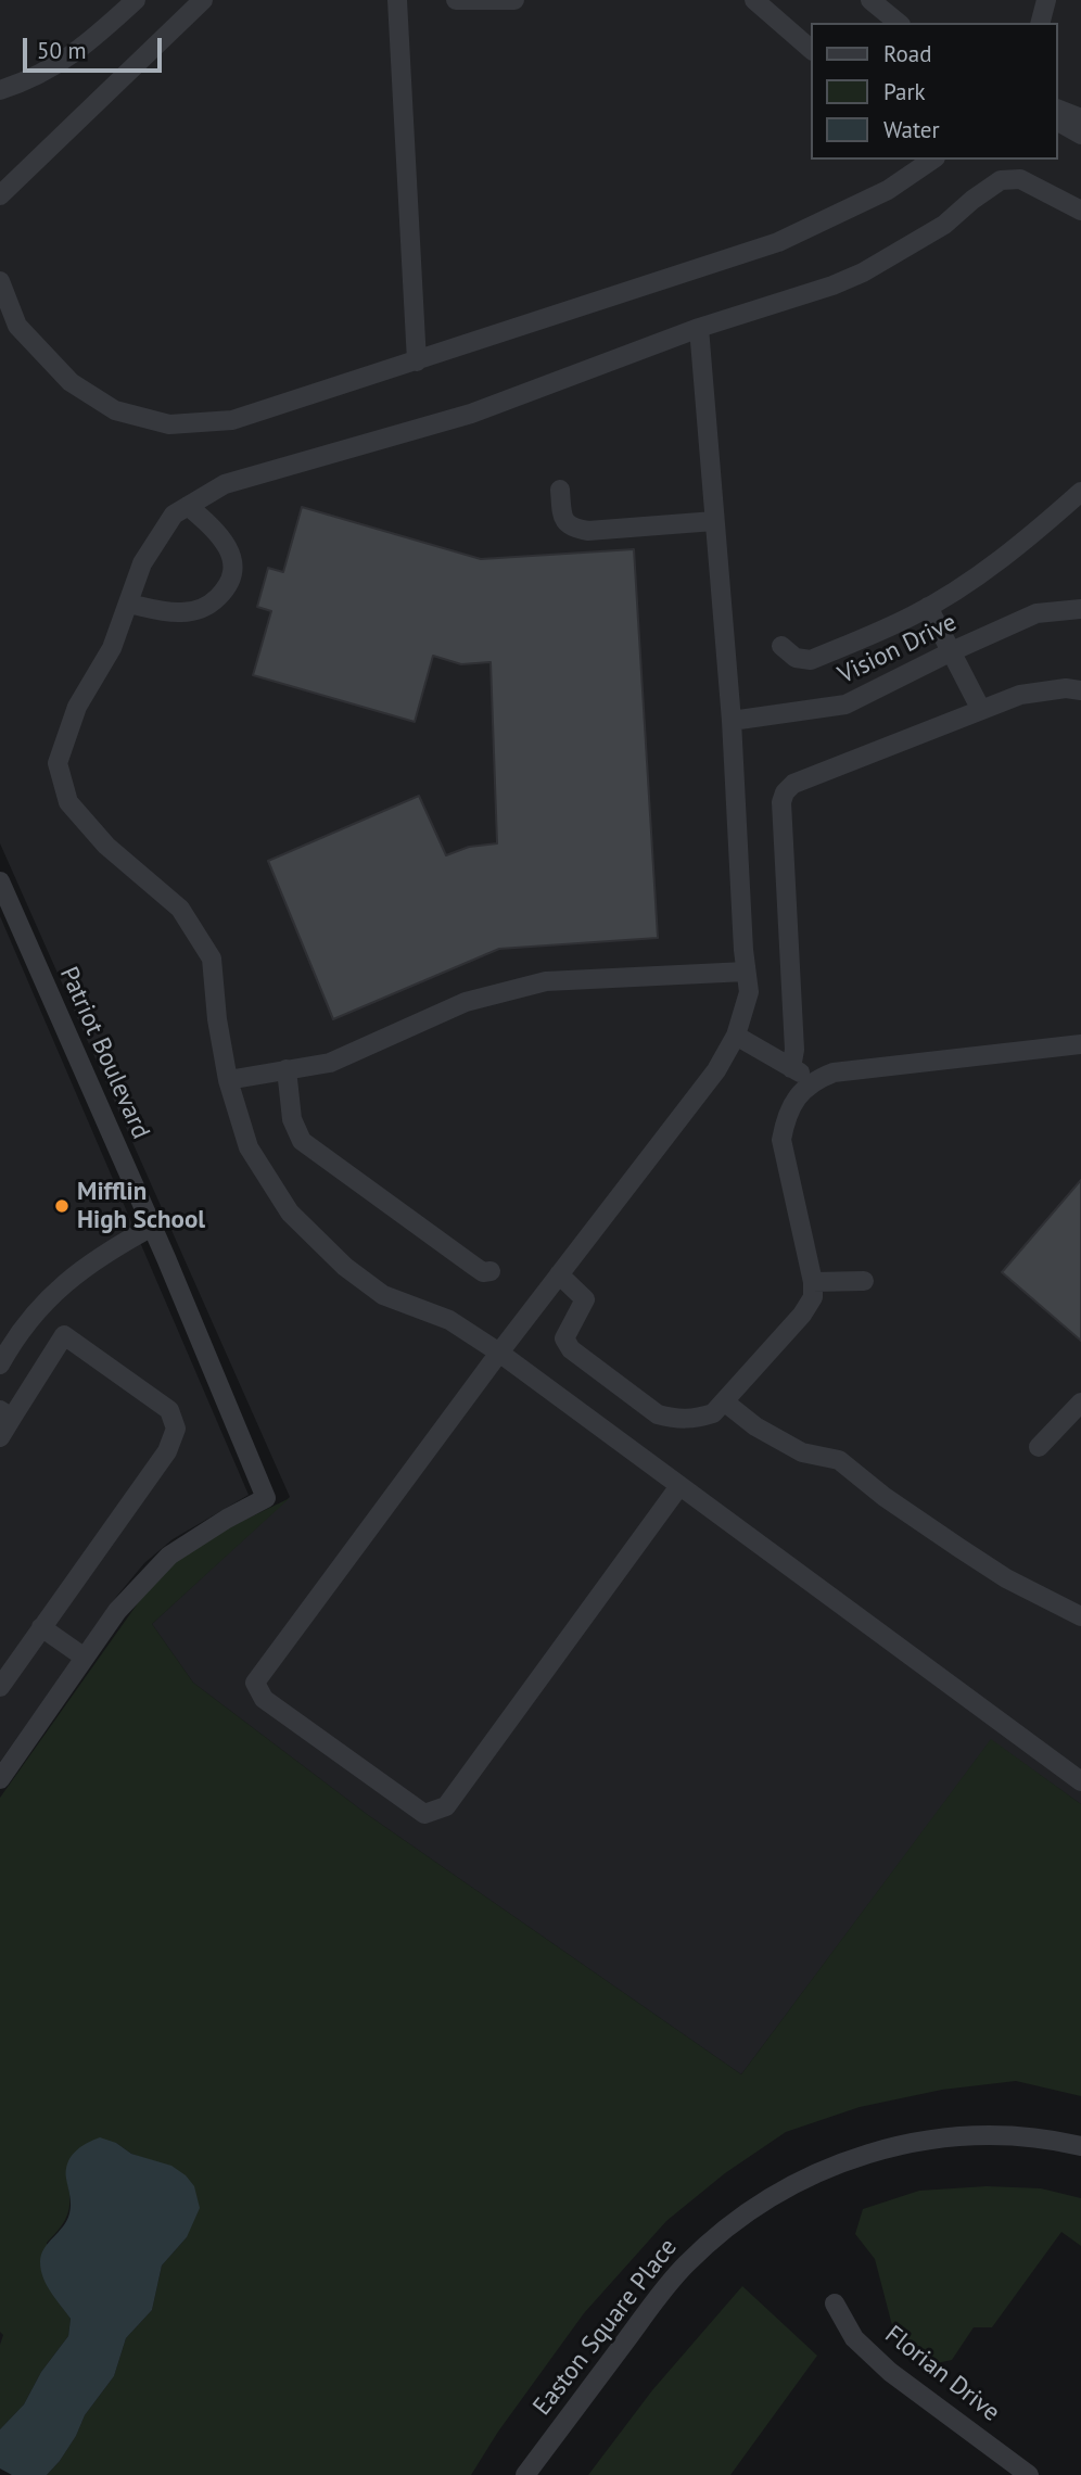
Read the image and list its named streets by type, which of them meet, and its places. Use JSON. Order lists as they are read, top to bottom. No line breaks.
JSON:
{"streets":{"street":["Vision Drive","Patriot Boulevard","Easton Square Place","Florian Drive"]},"places":["Mifflin High School"],"legend":["Road","Park","Water"],"scale_bar":"50 m"}
